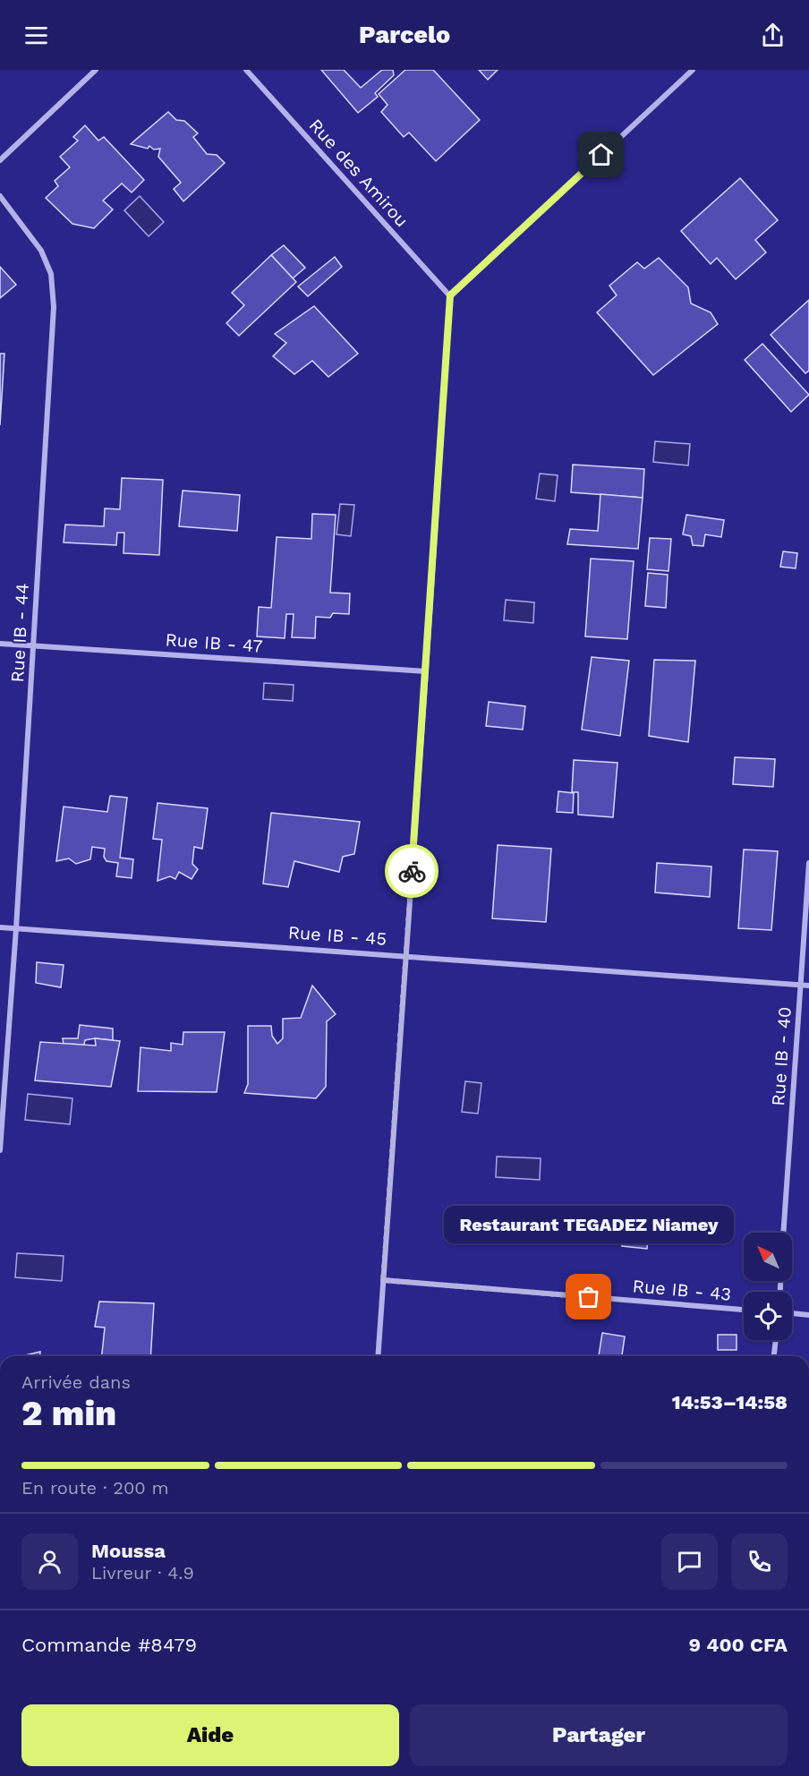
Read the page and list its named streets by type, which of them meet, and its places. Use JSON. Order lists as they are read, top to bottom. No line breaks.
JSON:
{"streets":{"street":["Rue des Amirou","Rue IB - 44","Rue IB - 47","Rue IB - 45","Rue IB - 40","Rue IB - 43"]},"crossings":[["Rue IB - 44","Rue IB - 47"],["Rue IB - 44","Rue IB - 45"],["Rue IB - 45","Rue IB - 40"]],"places":["Restaurant TEGADEZ Niamey"],"north":"top left","page":{"header":"Parcelo","bubble":"Restaurant TEGADEZ Niamey","heading":["2 min","Arrivée dans","14:53–14:58"],"panel":["Moussa","Livreur · 4.9","Commande #8479","9 400 CFA"],"bar":"En route · 200 m","buttons":["Aide","Partager"]}}
